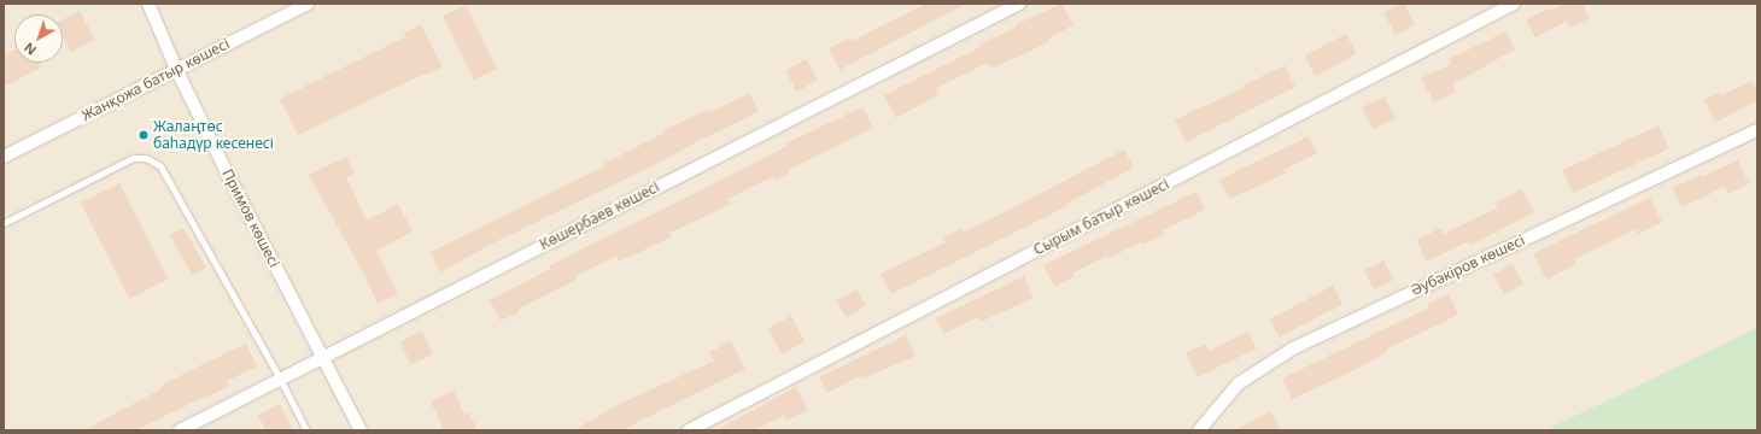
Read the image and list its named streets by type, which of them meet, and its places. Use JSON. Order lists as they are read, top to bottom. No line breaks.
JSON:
{"streets":{"street":["Жанқожа батыр көшесі","Көшербаев көшесі","Сырым батыр көшесі","Примов көшесі","Әубәкіров көшесі"]},"crossings":[["Жанқожа батыр көшесі","Примов көшесі"],["Көшербаев көшесі","Примов көшесі"]],"places":["Жалаңтөс баһадүр кесенесі"],"north":"bottom left"}
